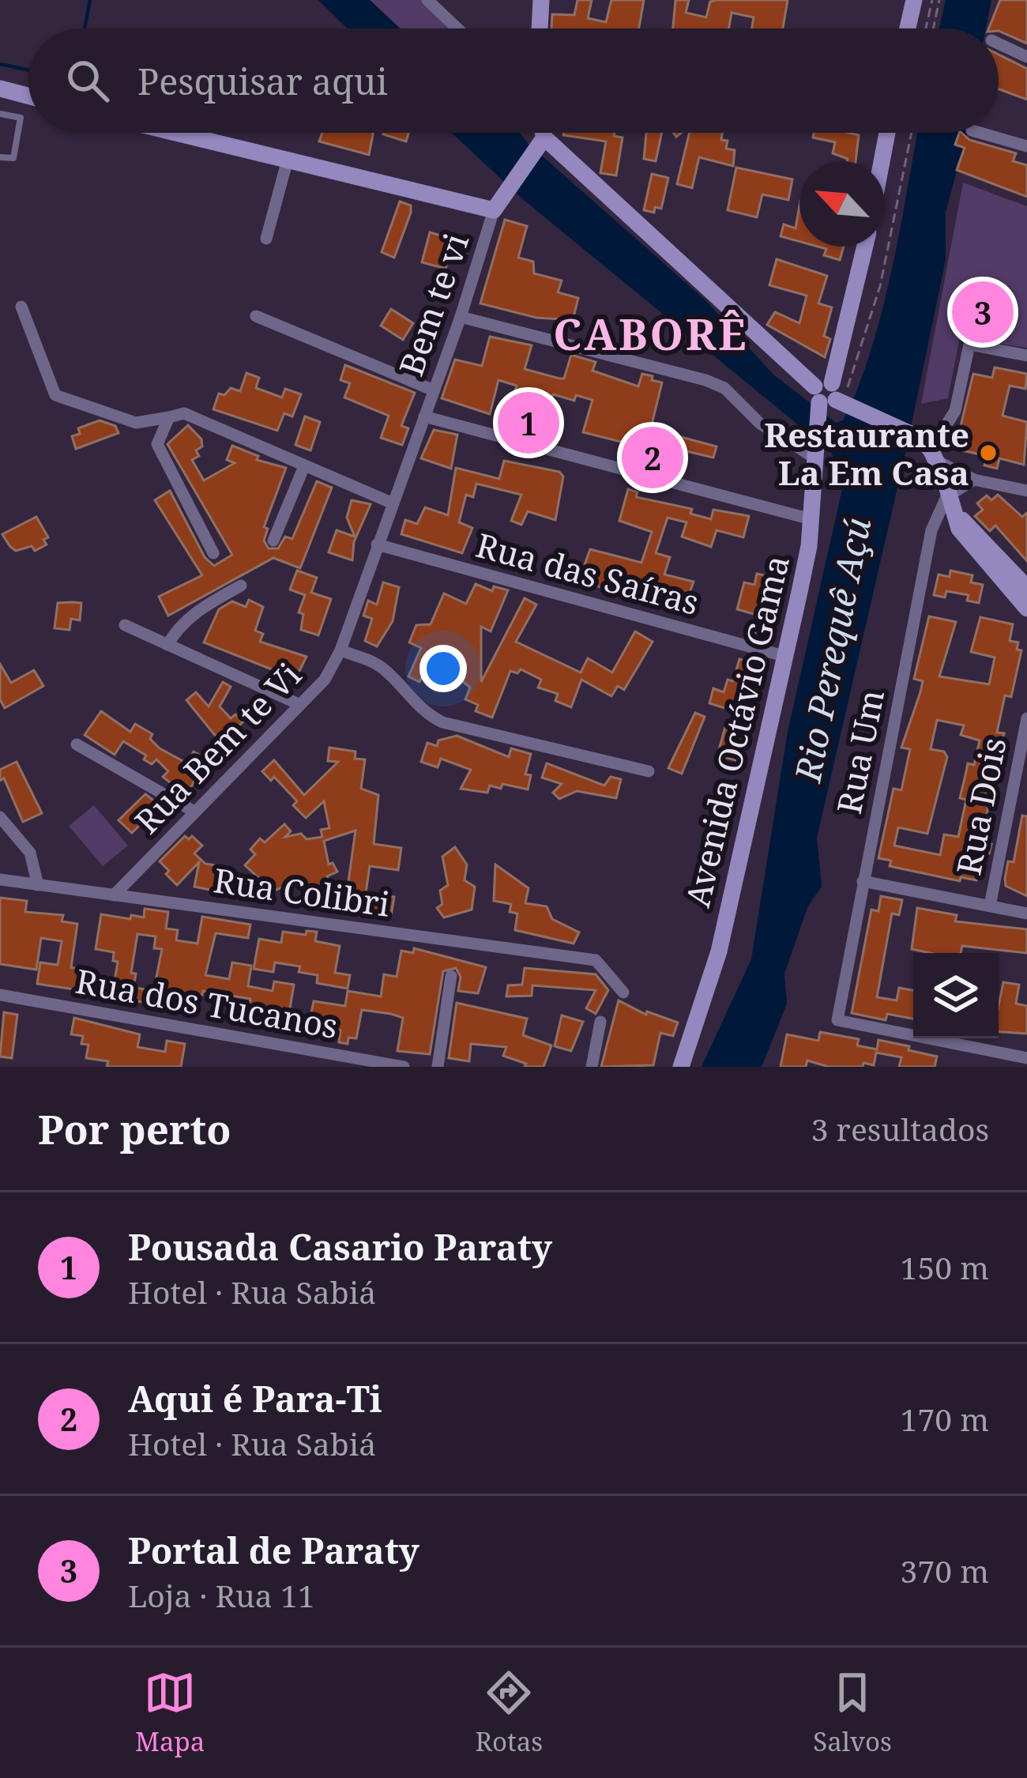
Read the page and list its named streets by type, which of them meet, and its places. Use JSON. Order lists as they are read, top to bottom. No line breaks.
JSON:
{"streets":{"street":["Bem te vi","Rua das Saíras","Avenida Octávio Gama","Rua Bem te Vi","Rua Um","Rua Dois","Rua Colibri","Rua dos Tucanos"]},"crossings":[["Bem te vi","Rua Bem te Vi"],["Rua das Saíras","Avenida Octávio Gama"],["Rua das Saíras","Rua Bem te Vi"],["Rua Bem te Vi","Rua Colibri"]],"districts":["CABORÊ"],"water":["Rio Perequê Açú"],"places":["Restaurante La Em Casa"],"north":"top left","page":{"search":"Pesquisar aqui","pins":["3","1","2"],"heading":["Por perto","3 resultados"],"list":[{"mark":"1","name":"Pousada Casario Paraty","note":"Hotel · Rua Sabiá","value":"150 m"},{"mark":"2","name":"Aqui é Para-Ti","note":"Hotel · Rua Sabiá","value":"170 m"},{"mark":"3","name":"Portal de Paraty","note":"Loja · Rua 11","value":"370 m"}],"nav":["Mapa","Rotas","Salvos"]}}
